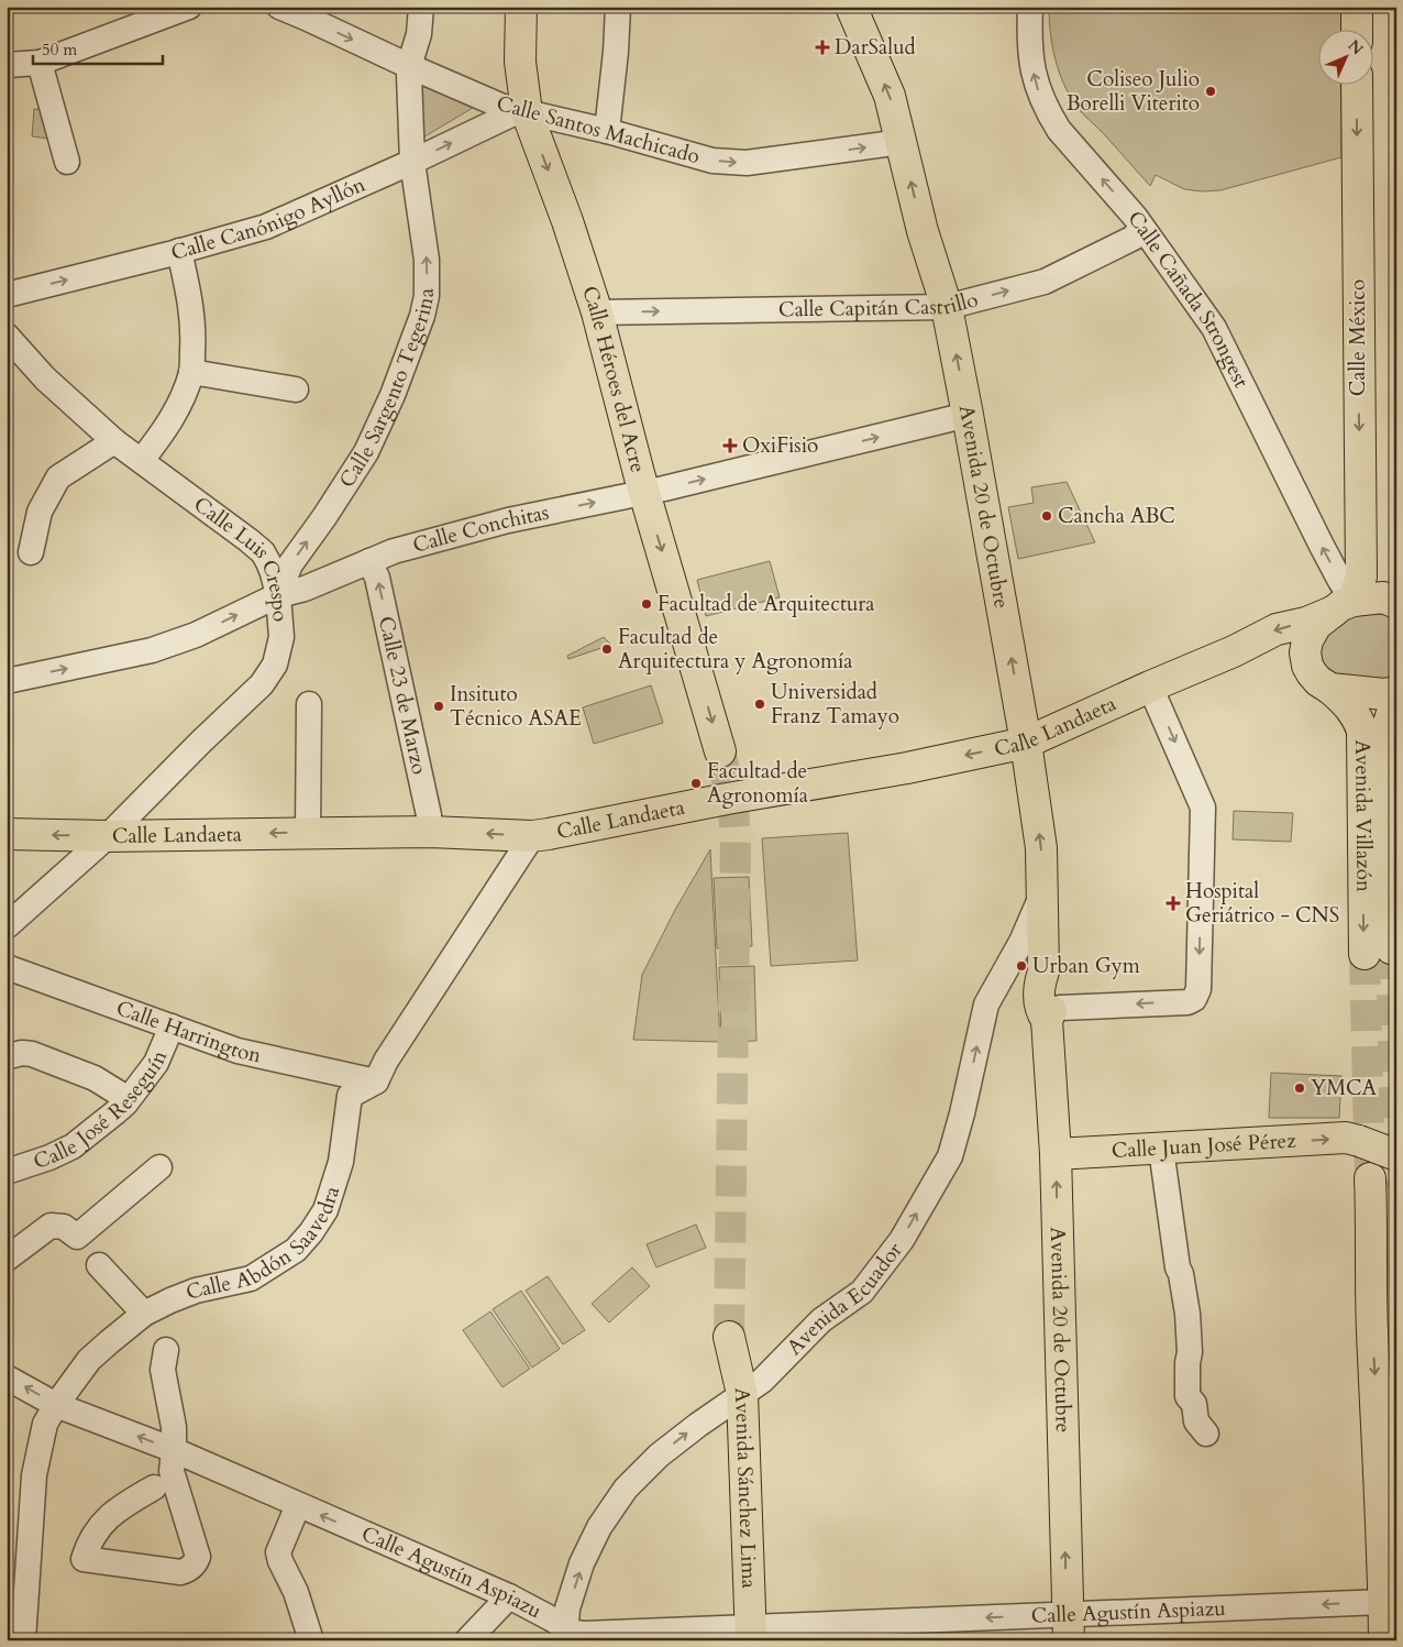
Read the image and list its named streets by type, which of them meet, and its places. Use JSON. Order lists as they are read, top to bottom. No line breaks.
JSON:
{"streets":{"main road":["Calle México","Calle Héroes del Acre","Avenida 20 de Octubre","Calle Landaeta","Avenida Villazón","Calle Juan José Pérez","Avenida Sánchez Lima"],"street":["Calle Santos Machicado","Calle Canónigo Ayllón","Calle Cañada Strongest","Calle Capitán Castrillo","Calle Sargento Tegerina","Calle Conchitas","Calle Luis Crespo","Calle 23 de Marzo","Calle Harrington","Calle José Reseguín","Calle Abdón Saavedra","Avenida Ecuador","Calle Agustín Aspiazu"]},"crossings":[["Calle Santos Machicado","Calle Canónigo Ayllón"],["Calle Santos Machicado","Calle Héroes del Acre"],["Calle Santos Machicado","Calle Sargento Tegerina"],["Calle Santos Machicado","Avenida 20 de Octubre"],["Calle Canónigo Ayllón","Calle Héroes del Acre"],["Calle Canónigo Ayllón","Calle Sargento Tegerina"],["Calle Cañada Strongest","Calle Capitán Castrillo"],["Calle Cañada Strongest","Calle México"],["Calle Cañada Strongest","Calle Landaeta"],["Calle Cañada Strongest","Avenida Villazón"],["Calle Capitán Castrillo","Calle Héroes del Acre"],["Calle Capitán Castrillo","Avenida 20 de Octubre"],["Calle México","Calle Landaeta"],["Calle México","Avenida Villazón"],["Calle Héroes del Acre","Calle Conchitas"],["Calle Sargento Tegerina","Calle Conchitas"],["Calle Sargento Tegerina","Calle Luis Crespo"],["Avenida 20 de Octubre","Calle Conchitas"],["Avenida 20 de Octubre","Calle Landaeta"],["Avenida 20 de Octubre","Calle Juan José Pérez"],["Avenida 20 de Octubre","Avenida Ecuador"],["Avenida 20 de Octubre","Calle Agustín Aspiazu"],["Calle Conchitas","Calle Luis Crespo"],["Calle Conchitas","Calle 23 de Marzo"],["Calle Luis Crespo","Calle Landaeta"],["Calle 23 de Marzo","Calle Landaeta"],["Calle Landaeta","Avenida Villazón"],["Calle Harrington","Calle José Reseguín"],["Calle Harrington","Calle Abdón Saavedra"],["Calle Abdón Saavedra","Calle Agustín Aspiazu"],["Avenida Ecuador","Avenida Sánchez Lima"],["Avenida Ecuador","Calle Agustín Aspiazu"],["Avenida Sánchez Lima","Calle Agustín Aspiazu"]],"one_way":["Calle Santos Machicado","Calle Canónigo Ayllón","Calle Cañada Strongest","Calle Capitán Castrillo","Calle México","Calle Héroes del Acre","Avenida 20 de Octubre","Calle Conchitas","Calle Landaeta","Calle Juan José Pérez","Avenida Ecuador","Calle Agustín Aspiazu"],"places":{"health":["DarSalud","OxiFisio","Hospital Geriátrico - CNS"],"other":["Coliseo Julio Borelli Viterito","Cancha ABC","Facultad de Arquitectura","Facultad de Arquitectura y Agronomía","Universidad Franz Tamayo","Insituto Técnico ASAE","Facultad de Agronomía","Urban Gym","YMCA"]},"scale_bar":"50 m","north":"top right"}
